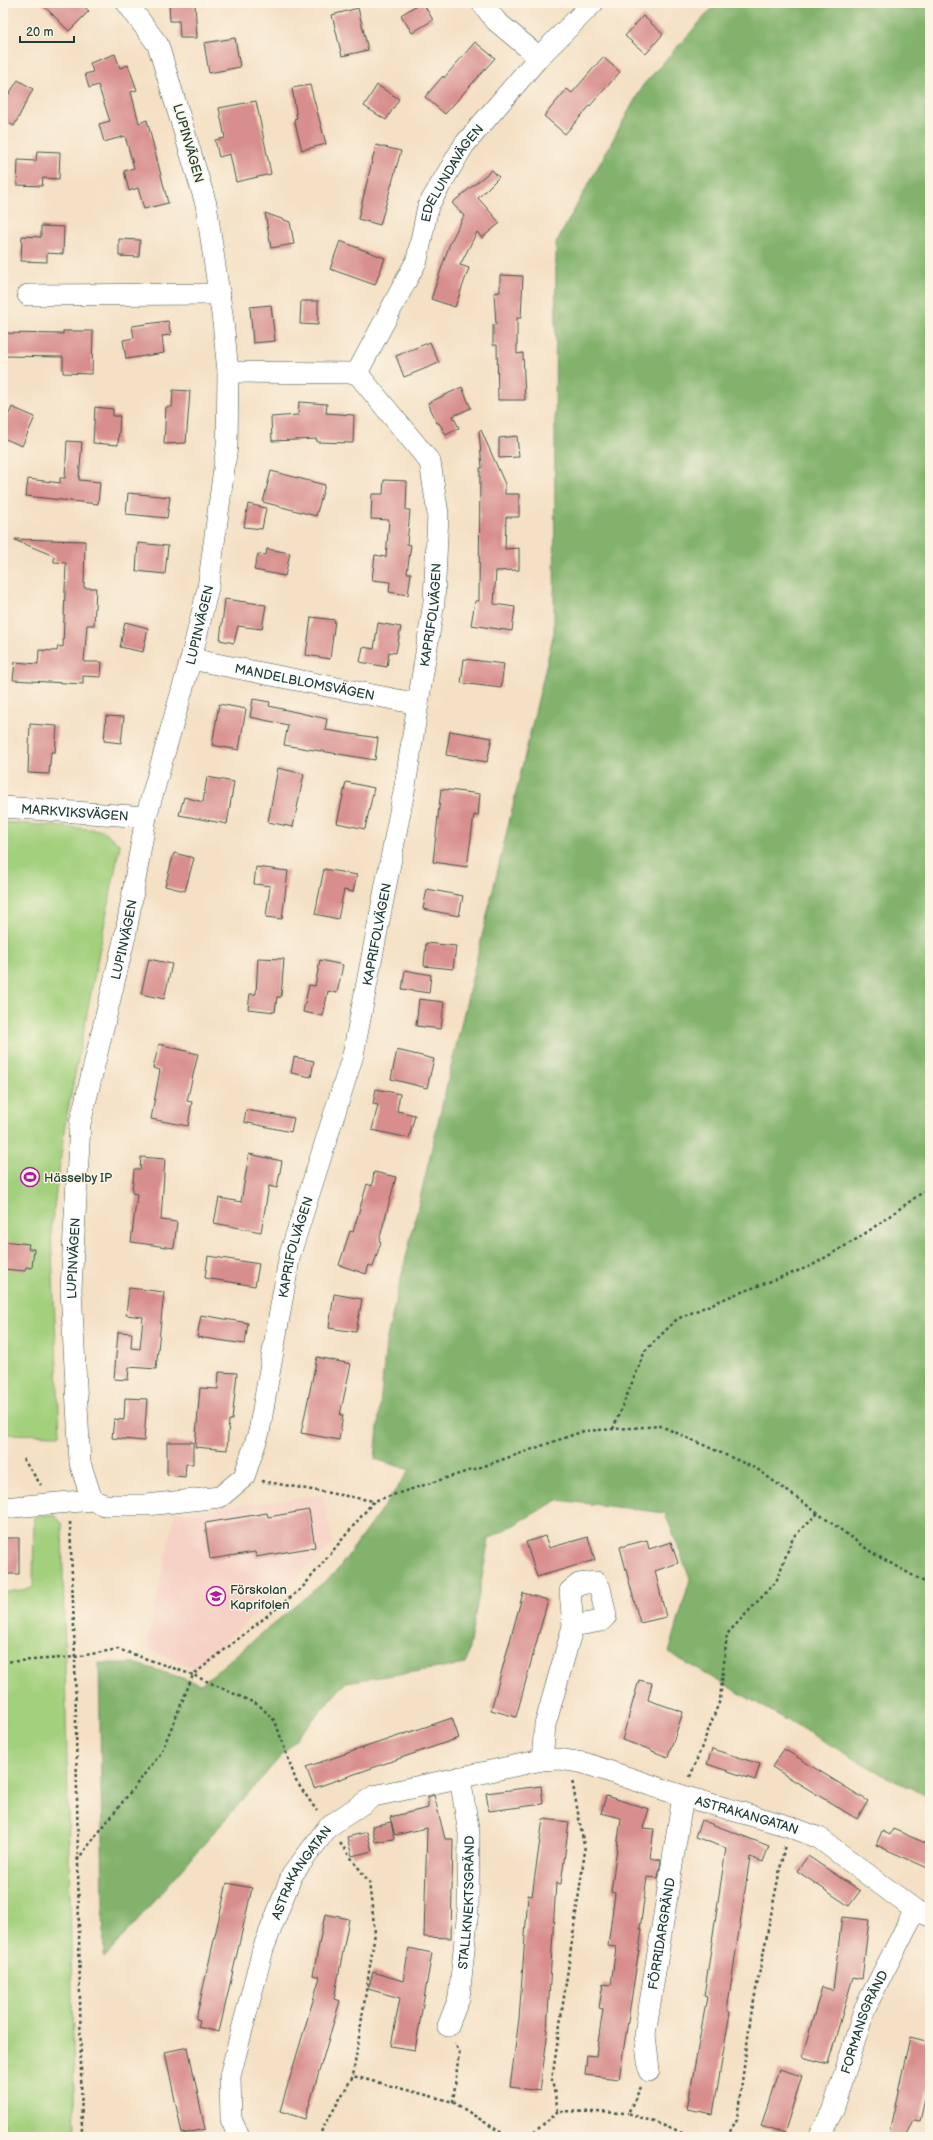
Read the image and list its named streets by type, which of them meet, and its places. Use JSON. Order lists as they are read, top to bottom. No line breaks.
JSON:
{"streets":{"street":["LUPINVÄGEN","EDELUNDAVÄGEN","KAPRIFOLVÄGEN","MANDELBLOMSVÄGEN","MARKVIKSVÄGEN","ASTRAKANGATAN","STALLKNEKTSGRÄND","FÖRRIDARGRÄND","FORMANSGRÄND"]},"crossings":[["LUPINVÄGEN","MANDELBLOMSVÄGEN"],["LUPINVÄGEN","MARKVIKSVÄGEN"],["EDELUNDAVÄGEN","KAPRIFOLVÄGEN"],["KAPRIFOLVÄGEN","MANDELBLOMSVÄGEN"],["ASTRAKANGATAN","STALLKNEKTSGRÄND"],["ASTRAKANGATAN","FÖRRIDARGRÄND"],["ASTRAKANGATAN","FORMANSGRÄND"]],"places":{"sports":["Hässelby IP"],"school or university":["Förskolan Kaprifolen"]},"scale_bar":"20 m"}
